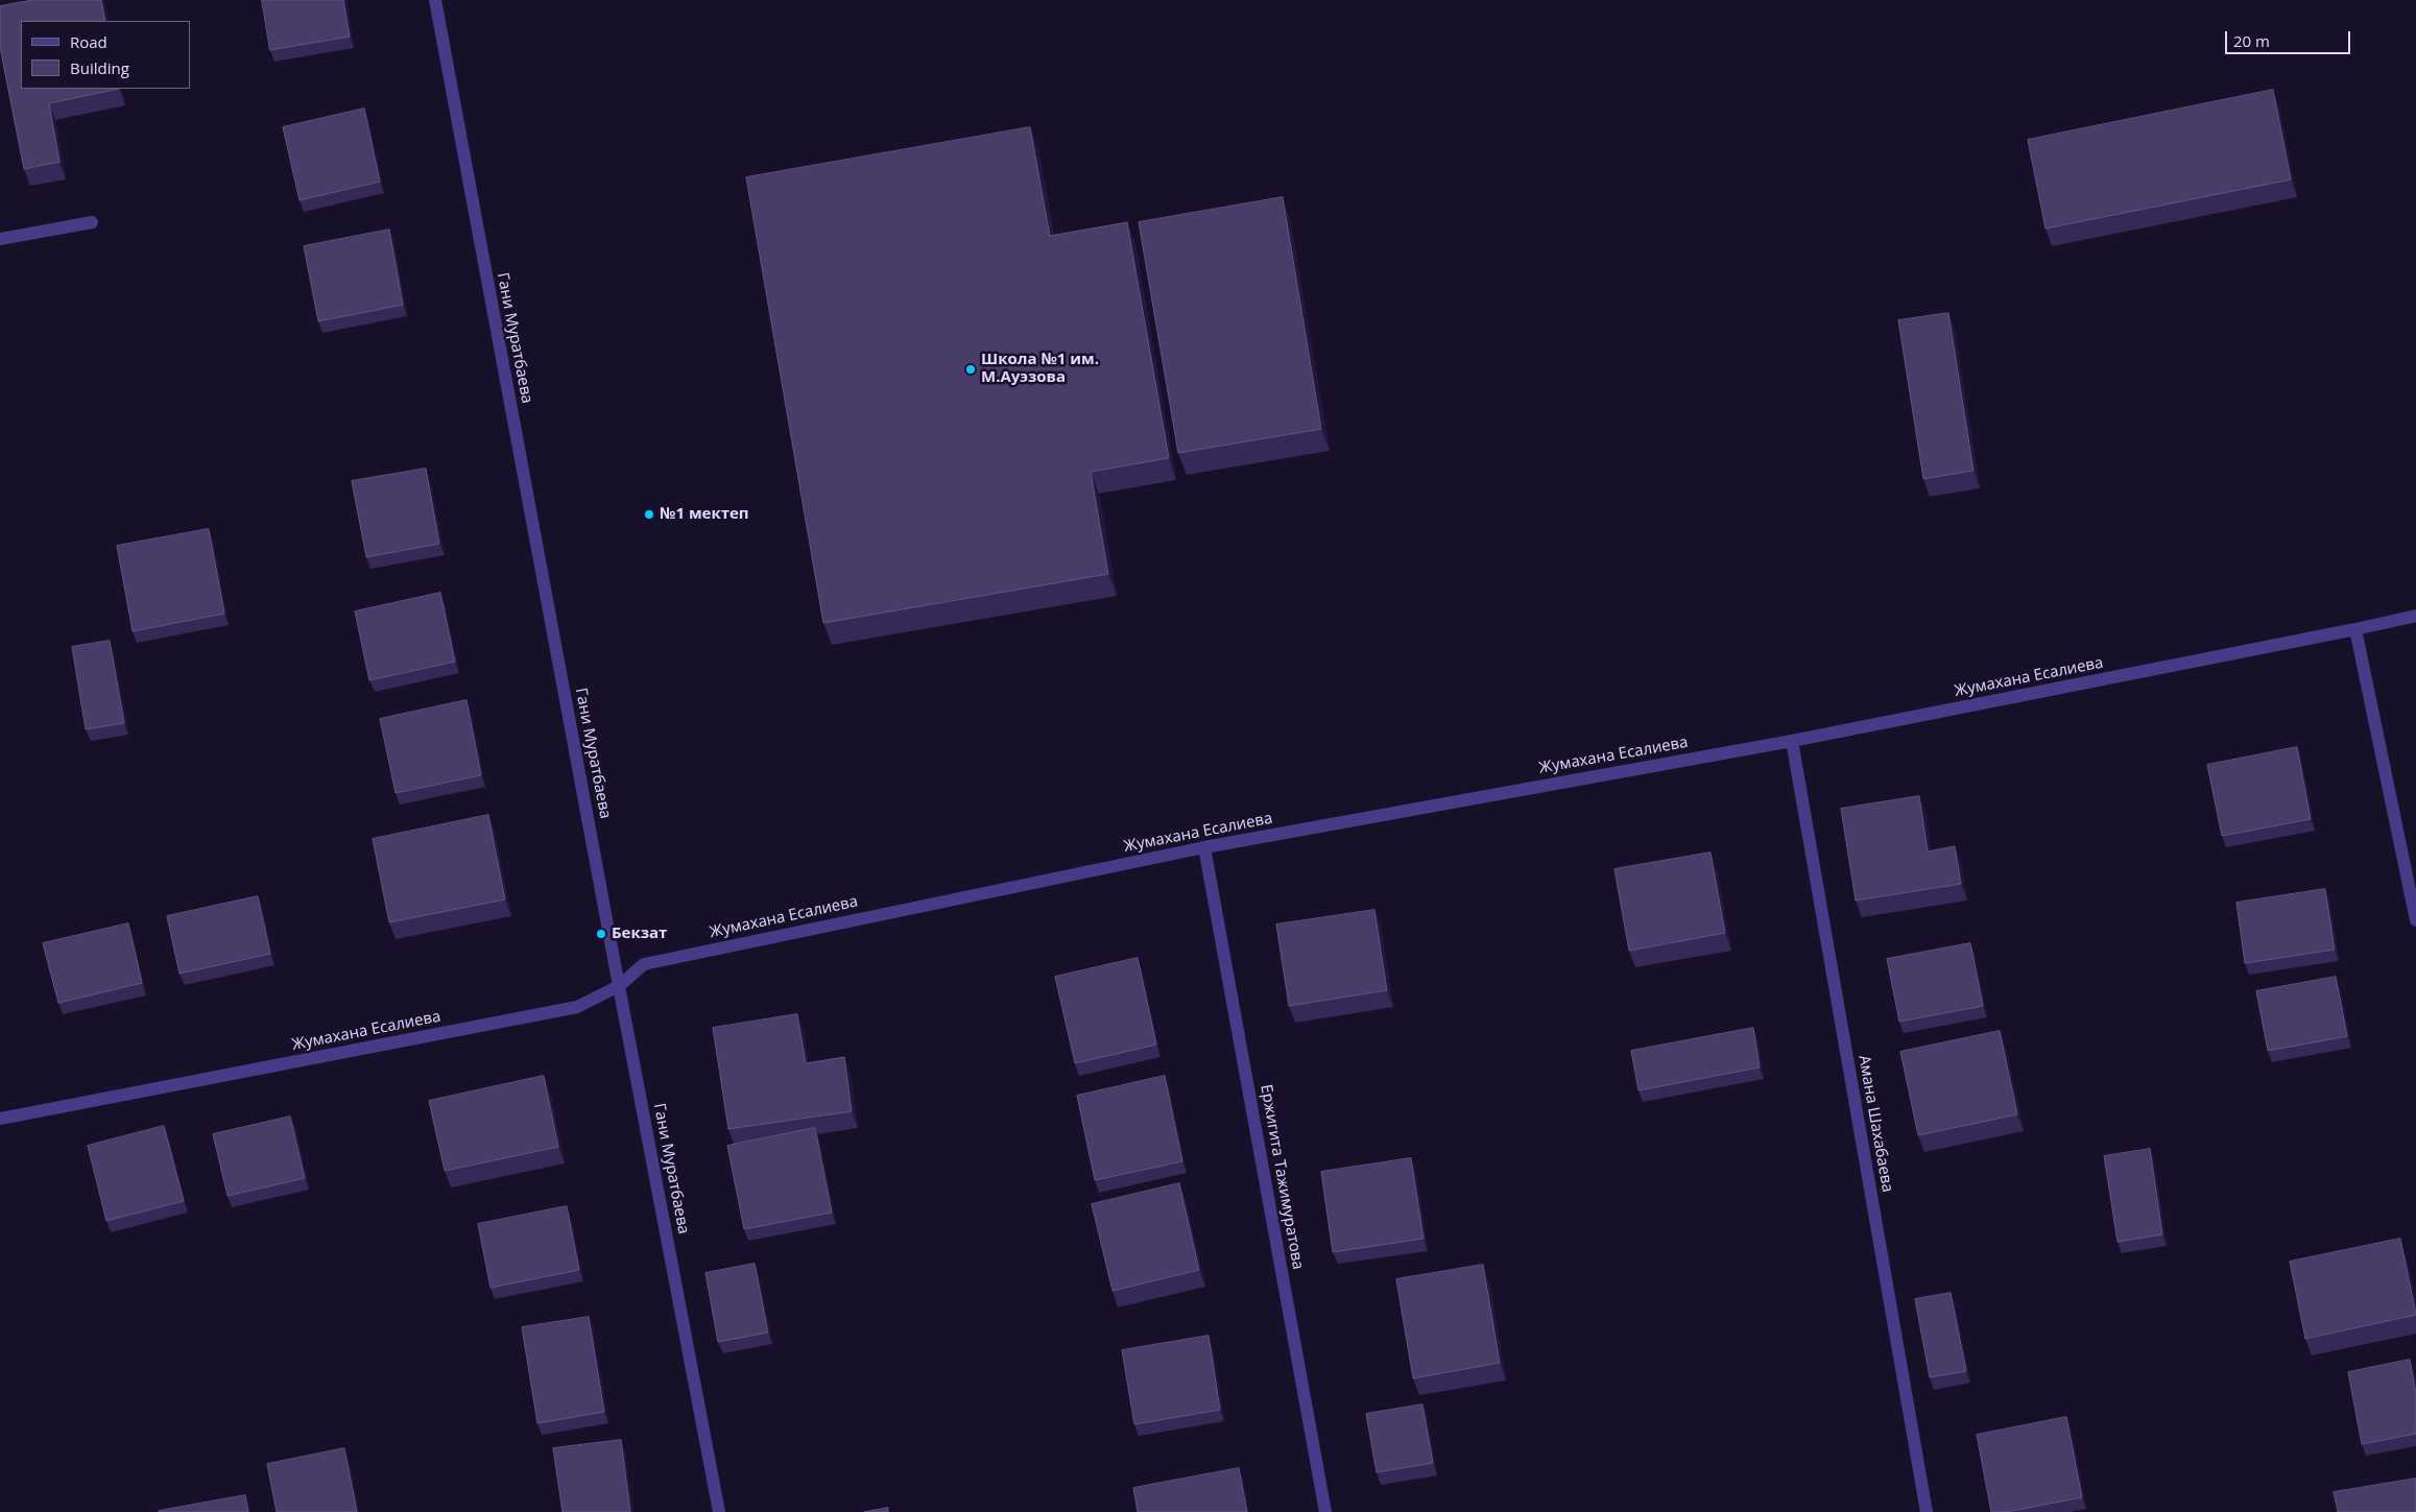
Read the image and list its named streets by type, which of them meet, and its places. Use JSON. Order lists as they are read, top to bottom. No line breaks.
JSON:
{"streets":{"street":["Гани Муратбаева","Жумахана Есалиева","Амана Шахабаева","Ержигита Тажимуратова"]},"crossings":[["Гани Муратбаева","Жумахана Есалиева"],["Жумахана Есалиева","Амана Шахабаева"],["Жумахана Есалиева","Ержигита Тажимуратова"]],"places":["Школа №1 им. М.Ауэзова","№1 мектеп","Бекзат"],"legend":["Road","Building"],"scale_bar":"20 m"}
